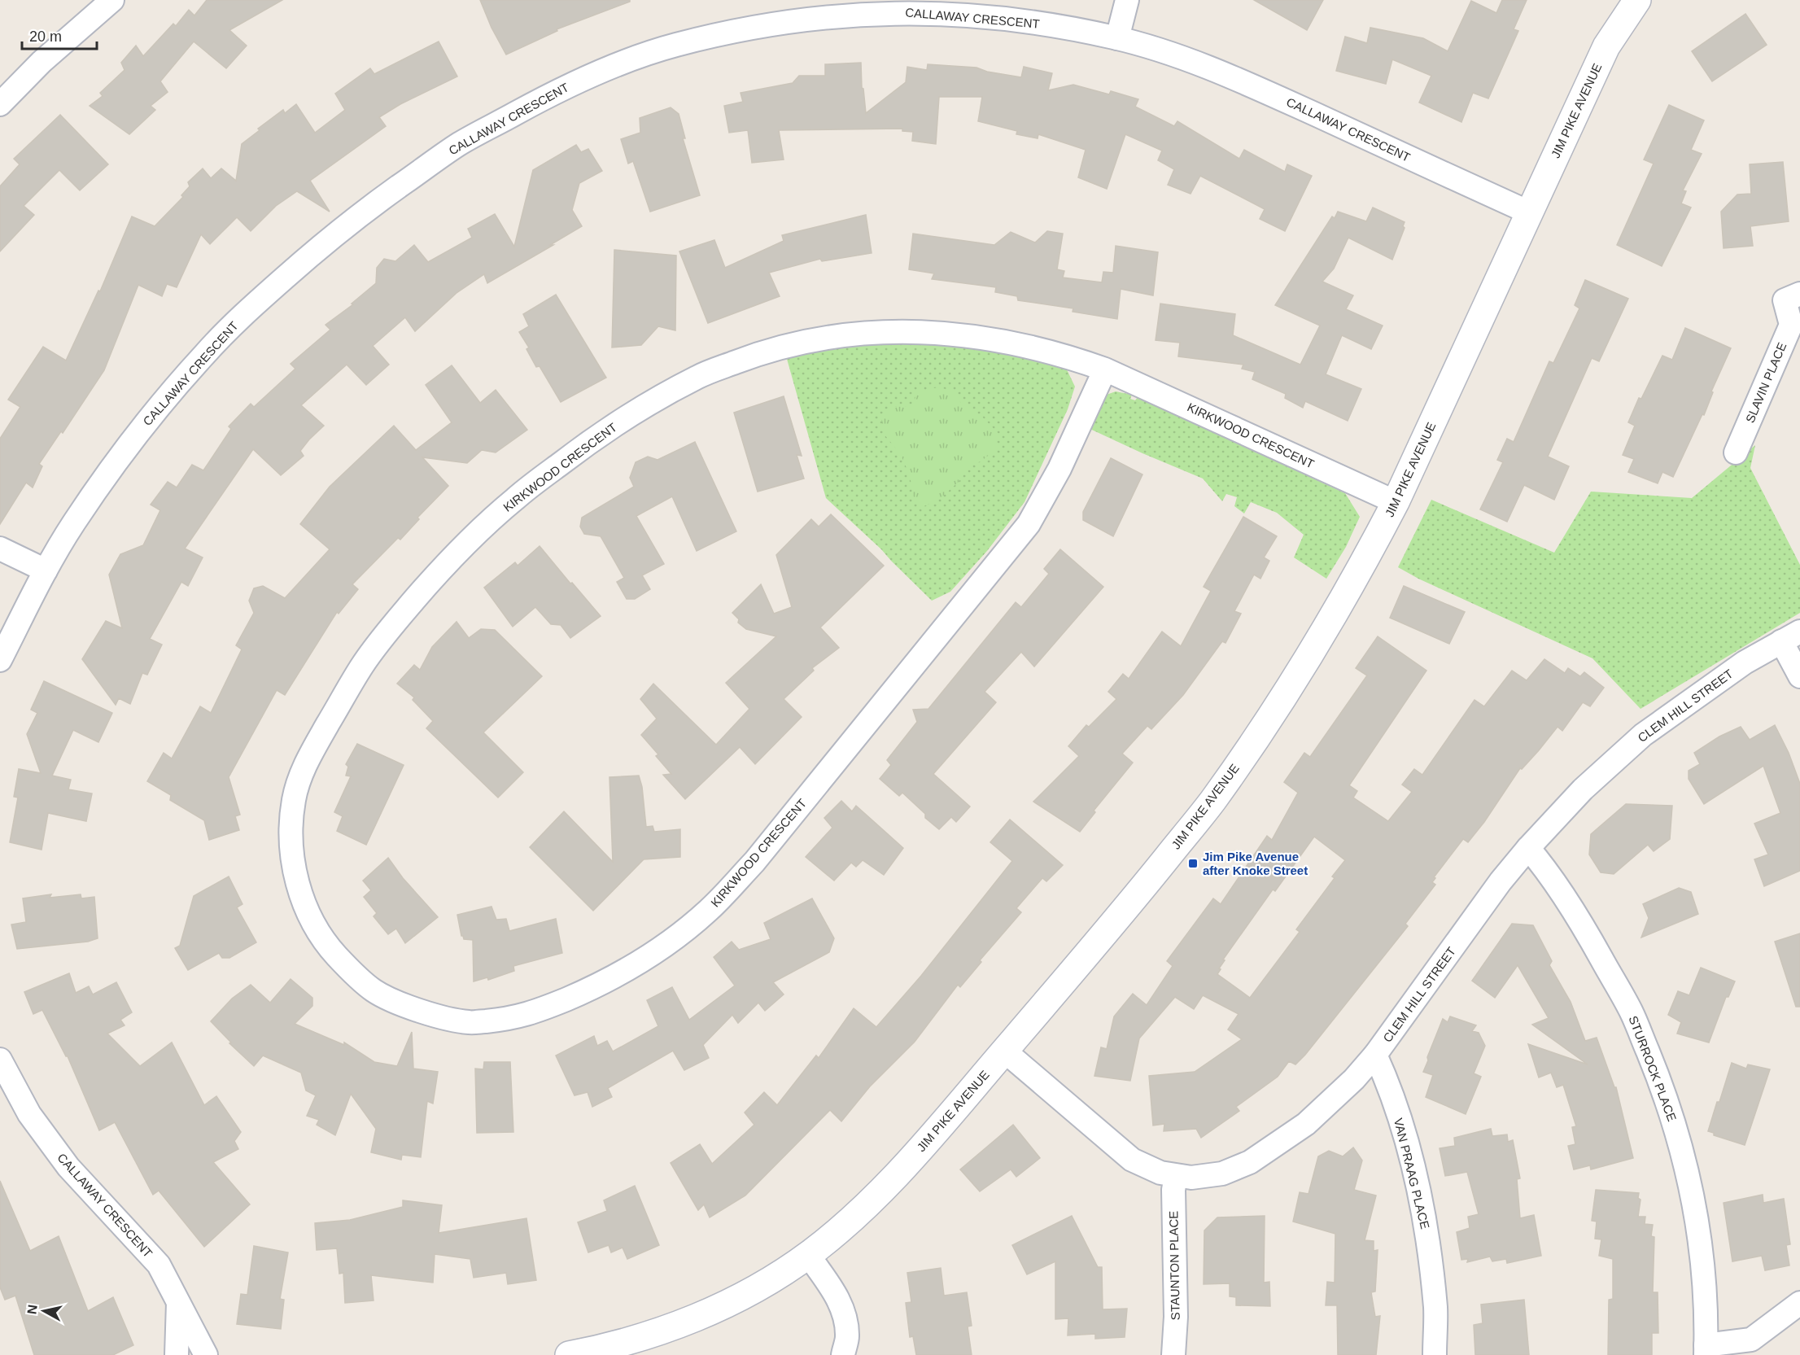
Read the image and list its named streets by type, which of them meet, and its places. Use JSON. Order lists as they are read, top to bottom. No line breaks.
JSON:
{"streets":{"street":["CALLAWAY CRESCENT","JIM PIKE AVENUE","SLAVIN PLACE","KIRKWOOD CRESCENT","CLEM HILL STREET","STURROCK PLACE","VAN PRAAG PLACE","STAUNTON PLACE"]},"crossings":[["CALLAWAY CRESCENT","JIM PIKE AVENUE"],["JIM PIKE AVENUE","KIRKWOOD CRESCENT"],["JIM PIKE AVENUE","CLEM HILL STREET"],["CLEM HILL STREET","STURROCK PLACE"],["CLEM HILL STREET","VAN PRAAG PLACE"],["CLEM HILL STREET","STAUNTON PLACE"]],"places":{"transit":["Jim Pike Avenue after Knoke Street"]},"scale_bar":"20 m","north":"left"}
